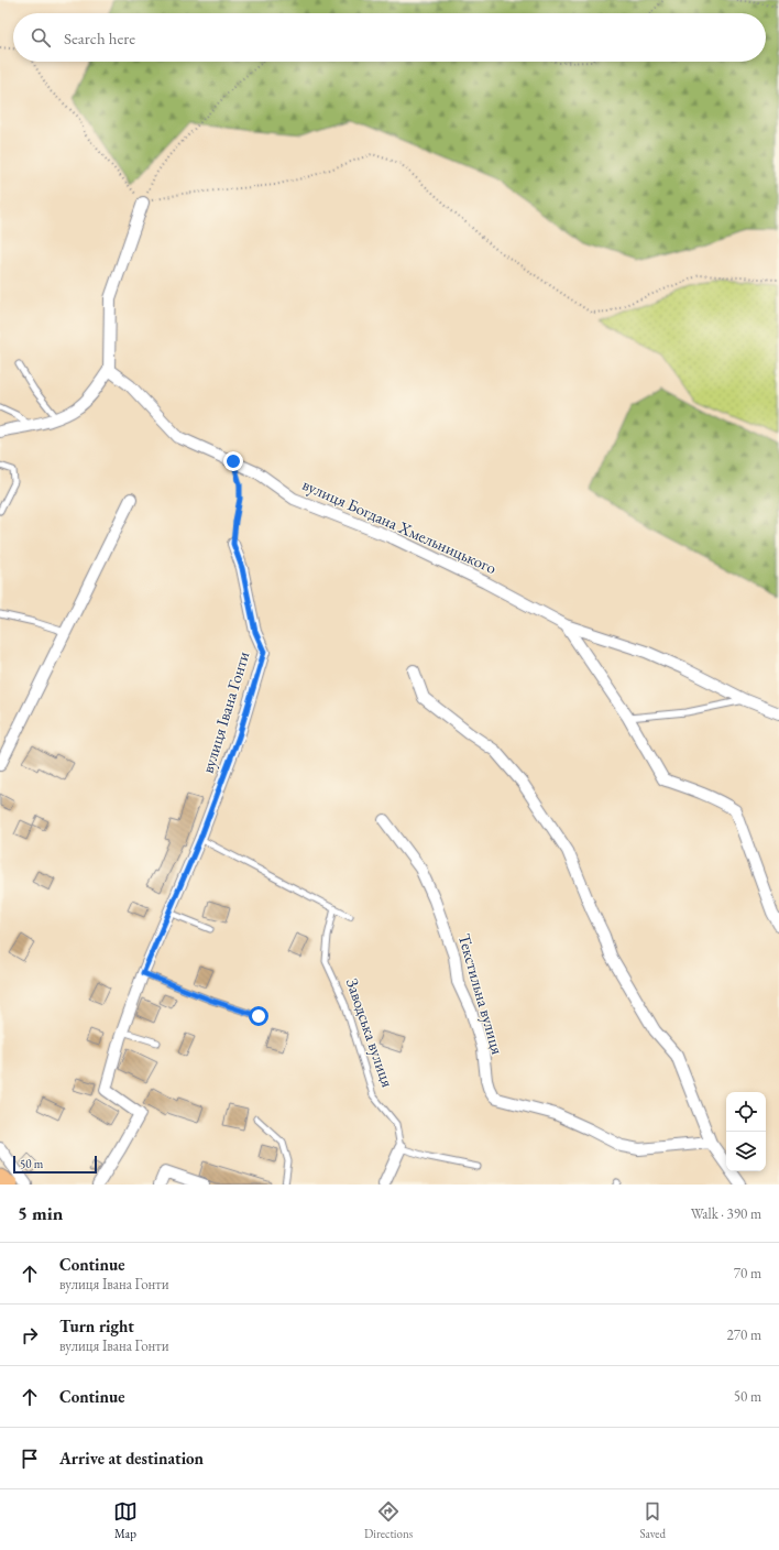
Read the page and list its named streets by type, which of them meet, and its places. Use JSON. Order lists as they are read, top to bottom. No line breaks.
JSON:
{"streets":{"street":["вулиця Богдана Хмельницького","вулиця Івана Гонти","Текстильна вулиця"],"lane":["Заводська вулиця"]},"scale_bar":"50 m","page":{"search":"Search here","scale":"50 m","heading":["5 min","Walk · 390 m"],"list":[["Continue","вулиця Івана Гонти","70 m"],["Turn right","вулиця Івана Гонти","270 m"],["Continue","50 m"],"Arrive at destination"],"nav":["Map","Directions","Saved"]}}
